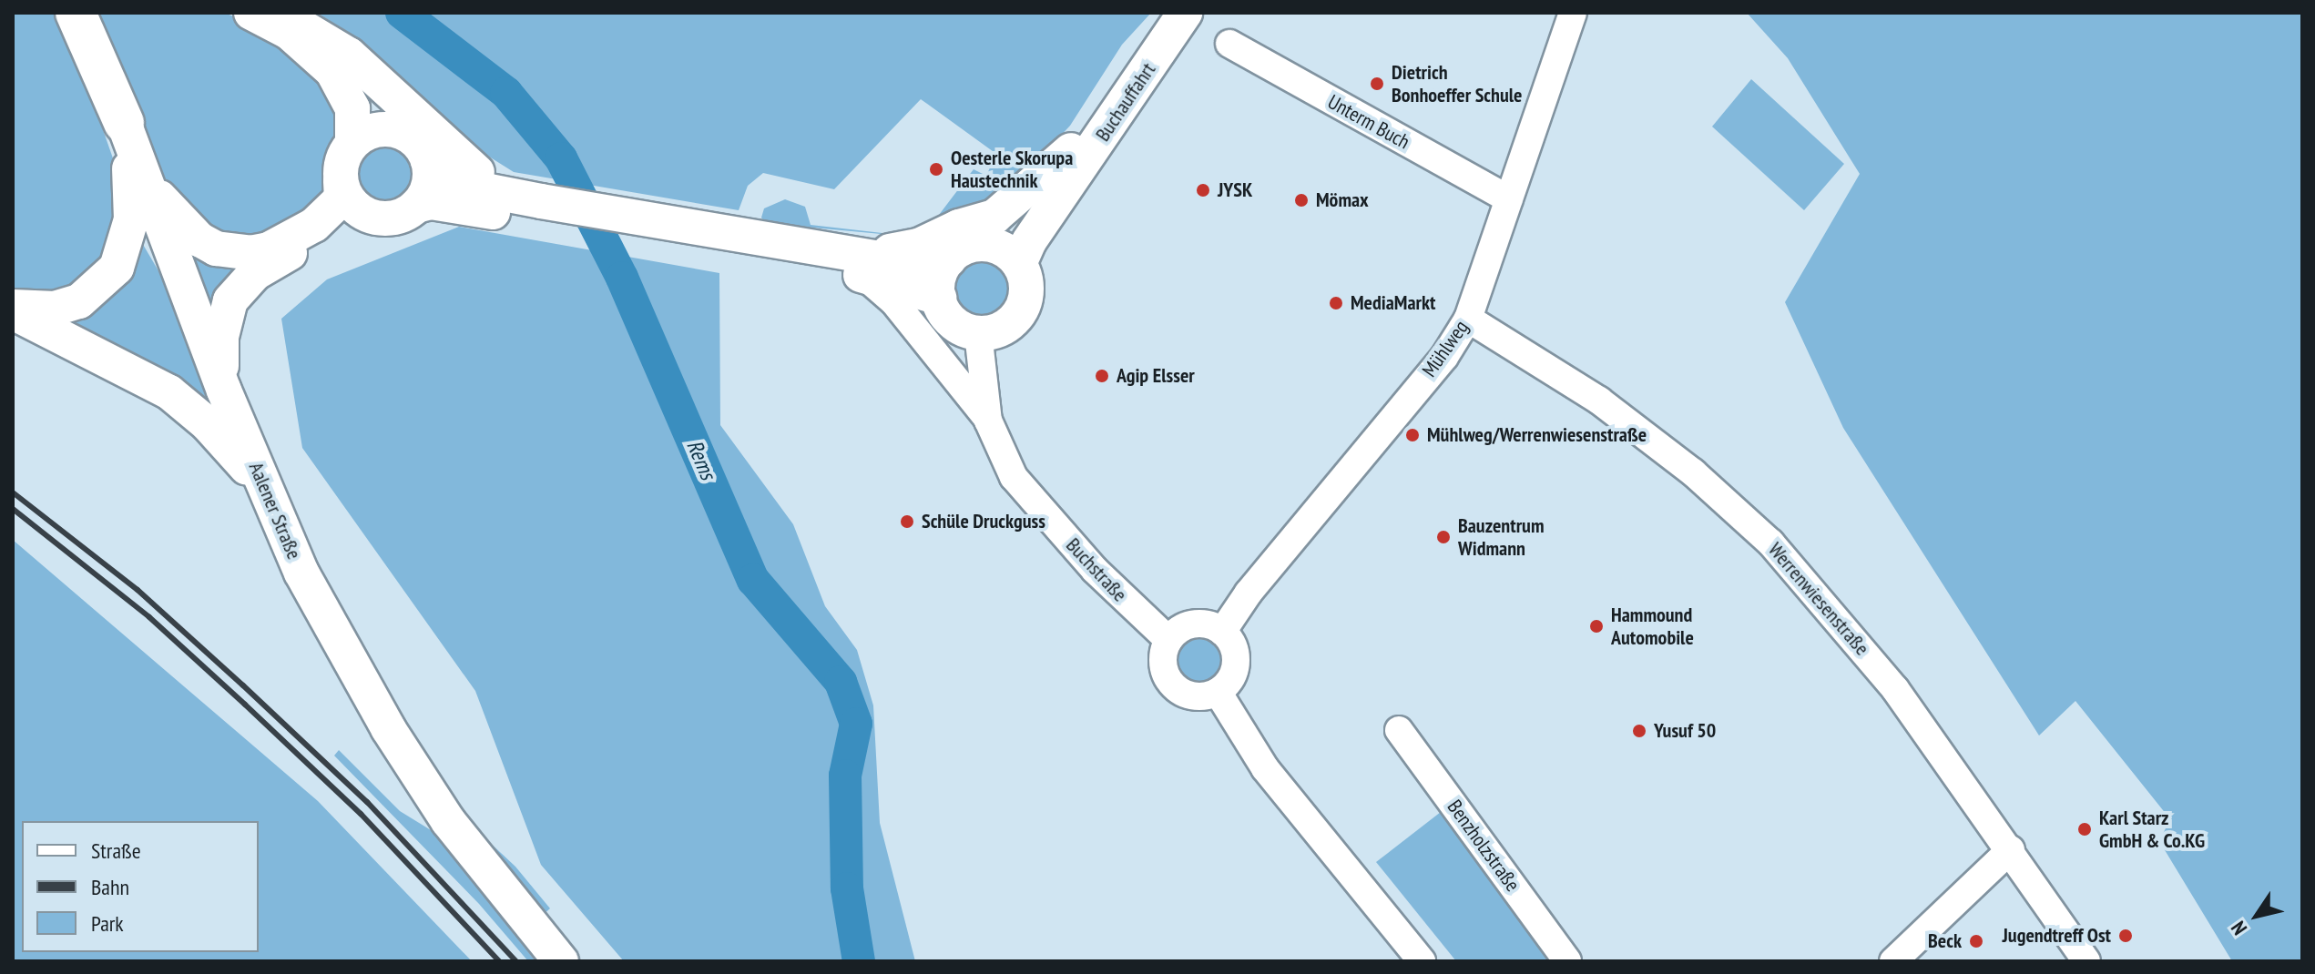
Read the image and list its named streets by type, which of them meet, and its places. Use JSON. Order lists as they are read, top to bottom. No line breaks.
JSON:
{"streets":{"highway":["Aalener Straße"],"main road":["Buchauffahrt"],"street":["Unterm Buch","Mühlweg","Buchstraße","Werrenwiesenstraße","Benzholzstraße"]},"crossings":[["Buchauffahrt","Buchstraße"],["Unterm Buch","Mühlweg"],["Mühlweg","Buchstraße"],["Mühlweg","Werrenwiesenstraße"]],"water":["Rems"],"places":["Dietrich Bonhoeffer Schule","Oesterle Skorupa Haustechnik","JYSK","Mömax","MediaMarkt","Agip Elsser","Mühlweg/Werrenwiesenstraße","Schüle Druckguss","Bauzentrum Widmann","Hammound Automobile","Yusuf 50","Karl Starz GmbH & Co.KG","Jugendtreff Ost","Beck"],"legend":["Straße","Bahn","Park"],"north":"bottom left"}
